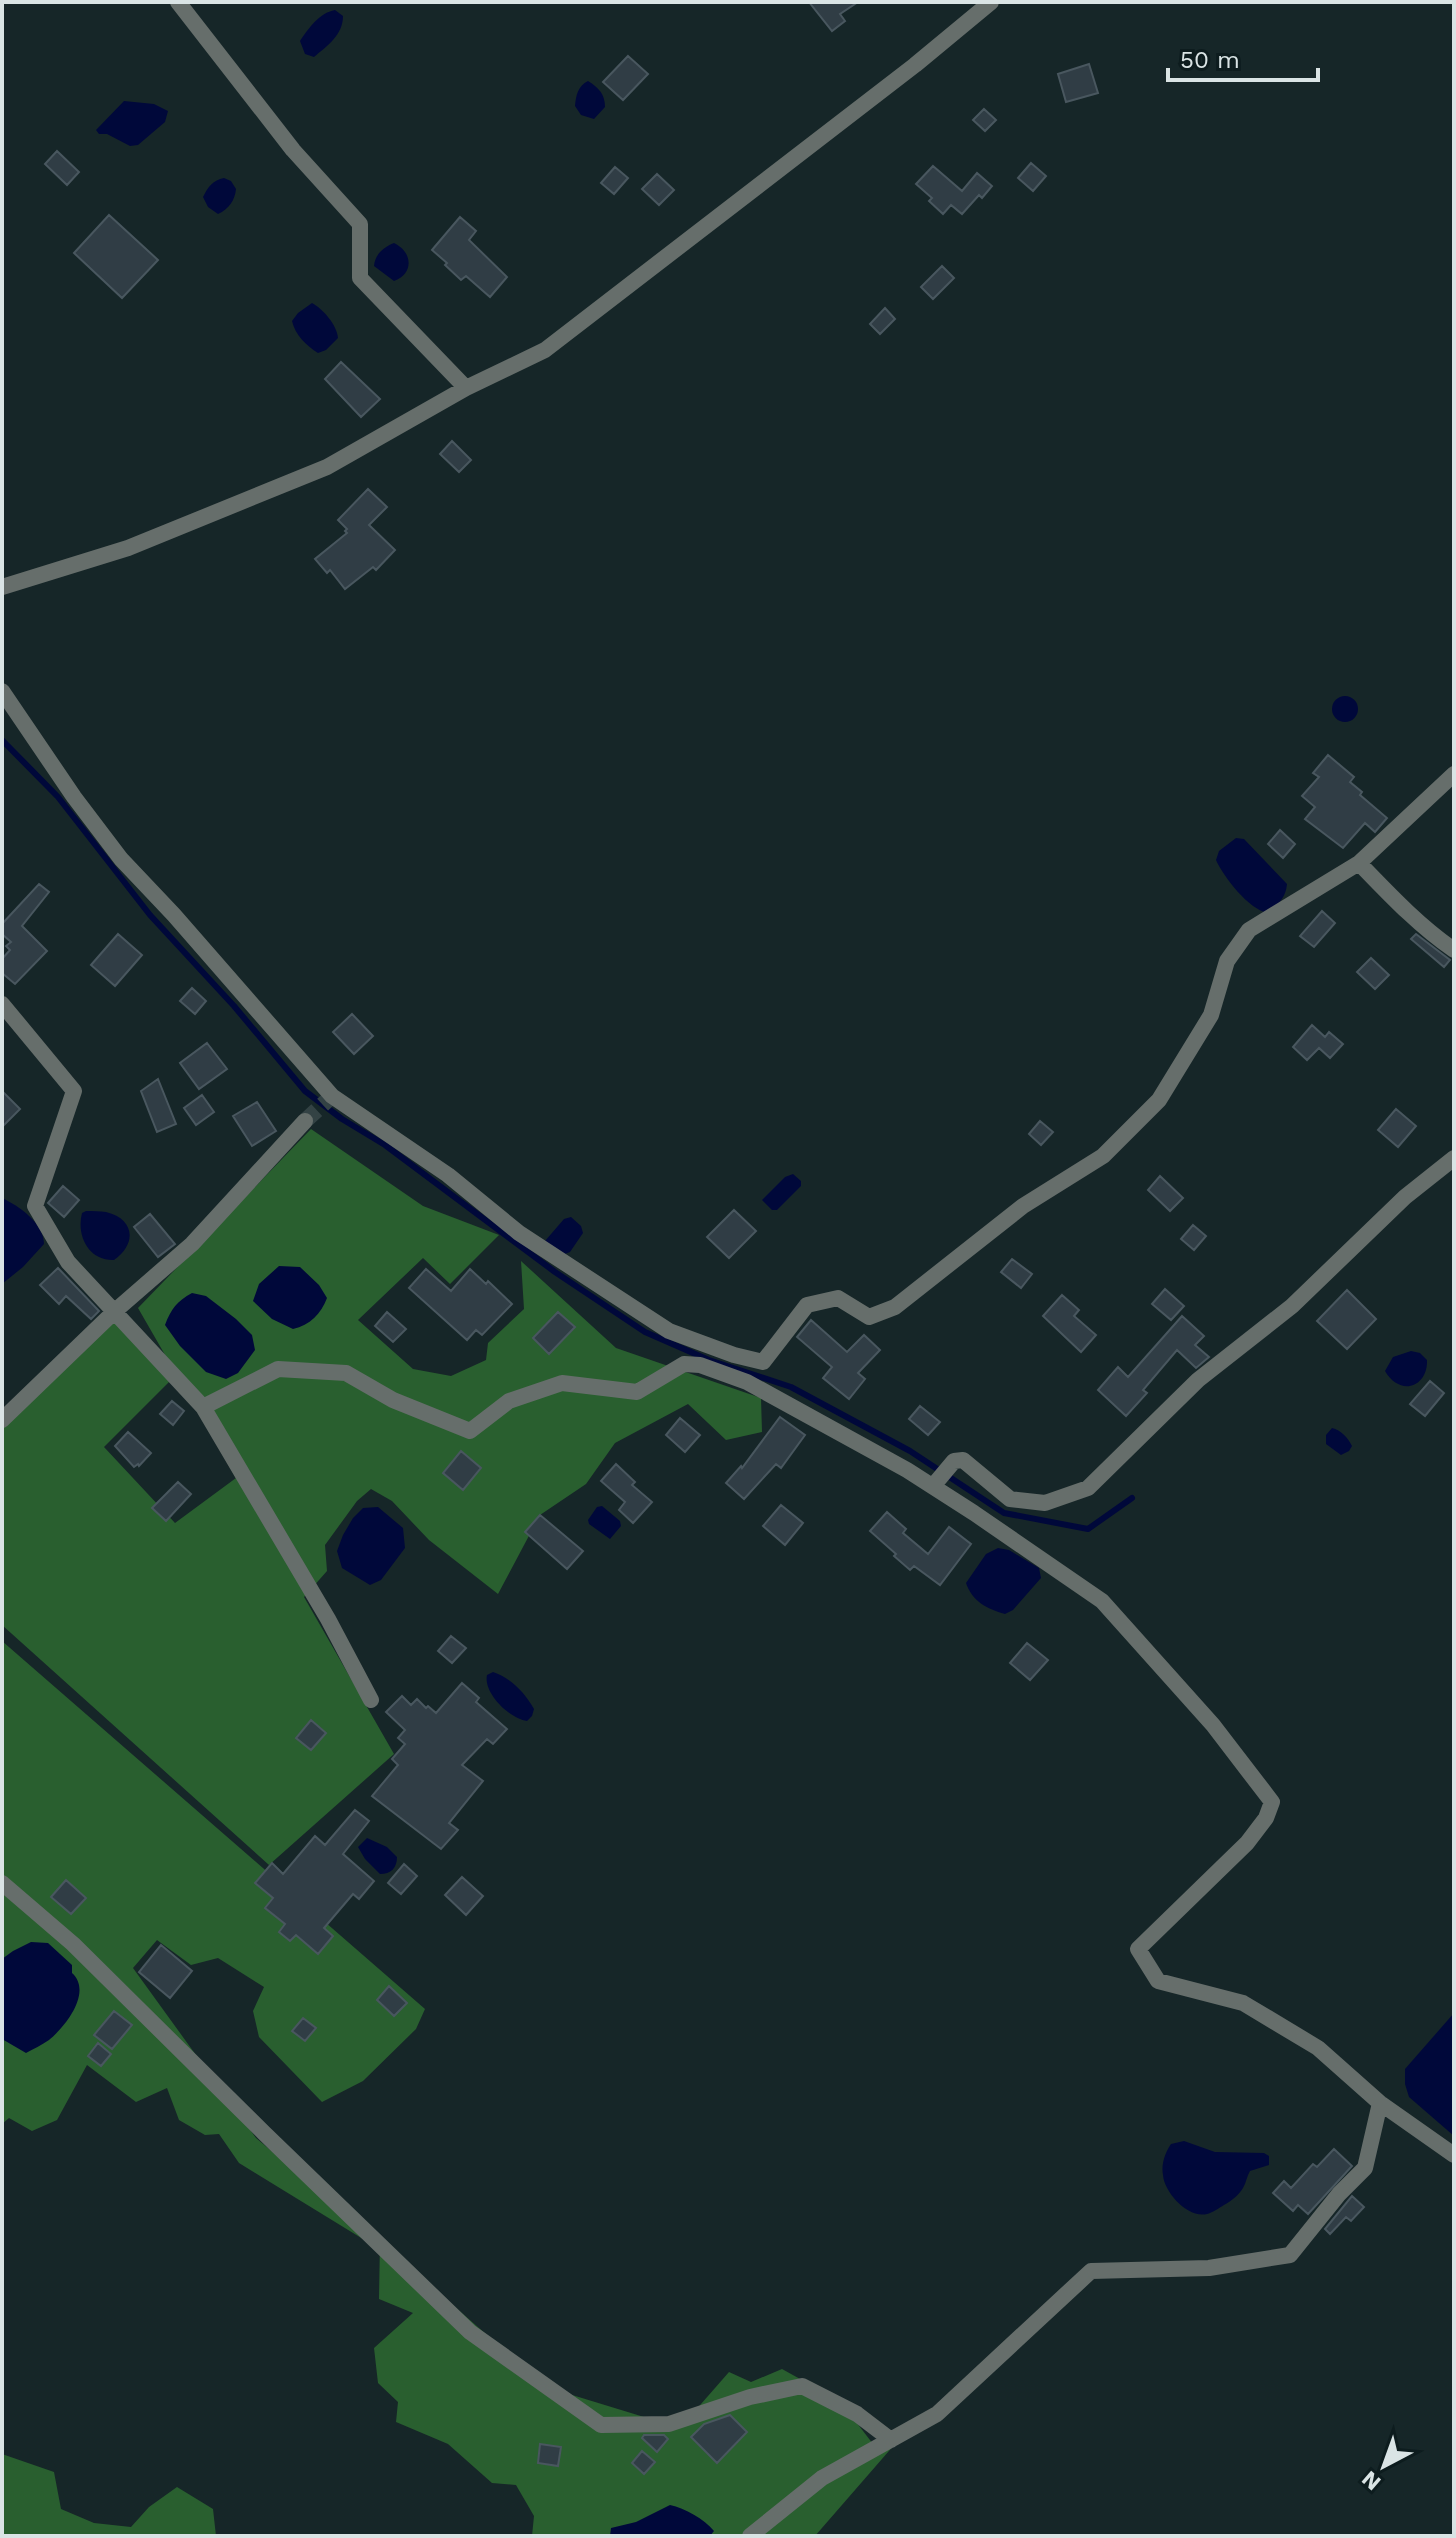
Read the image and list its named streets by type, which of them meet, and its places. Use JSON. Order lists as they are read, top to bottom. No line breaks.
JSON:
{"scale_bar":"50 m","north":"bottom left"}
